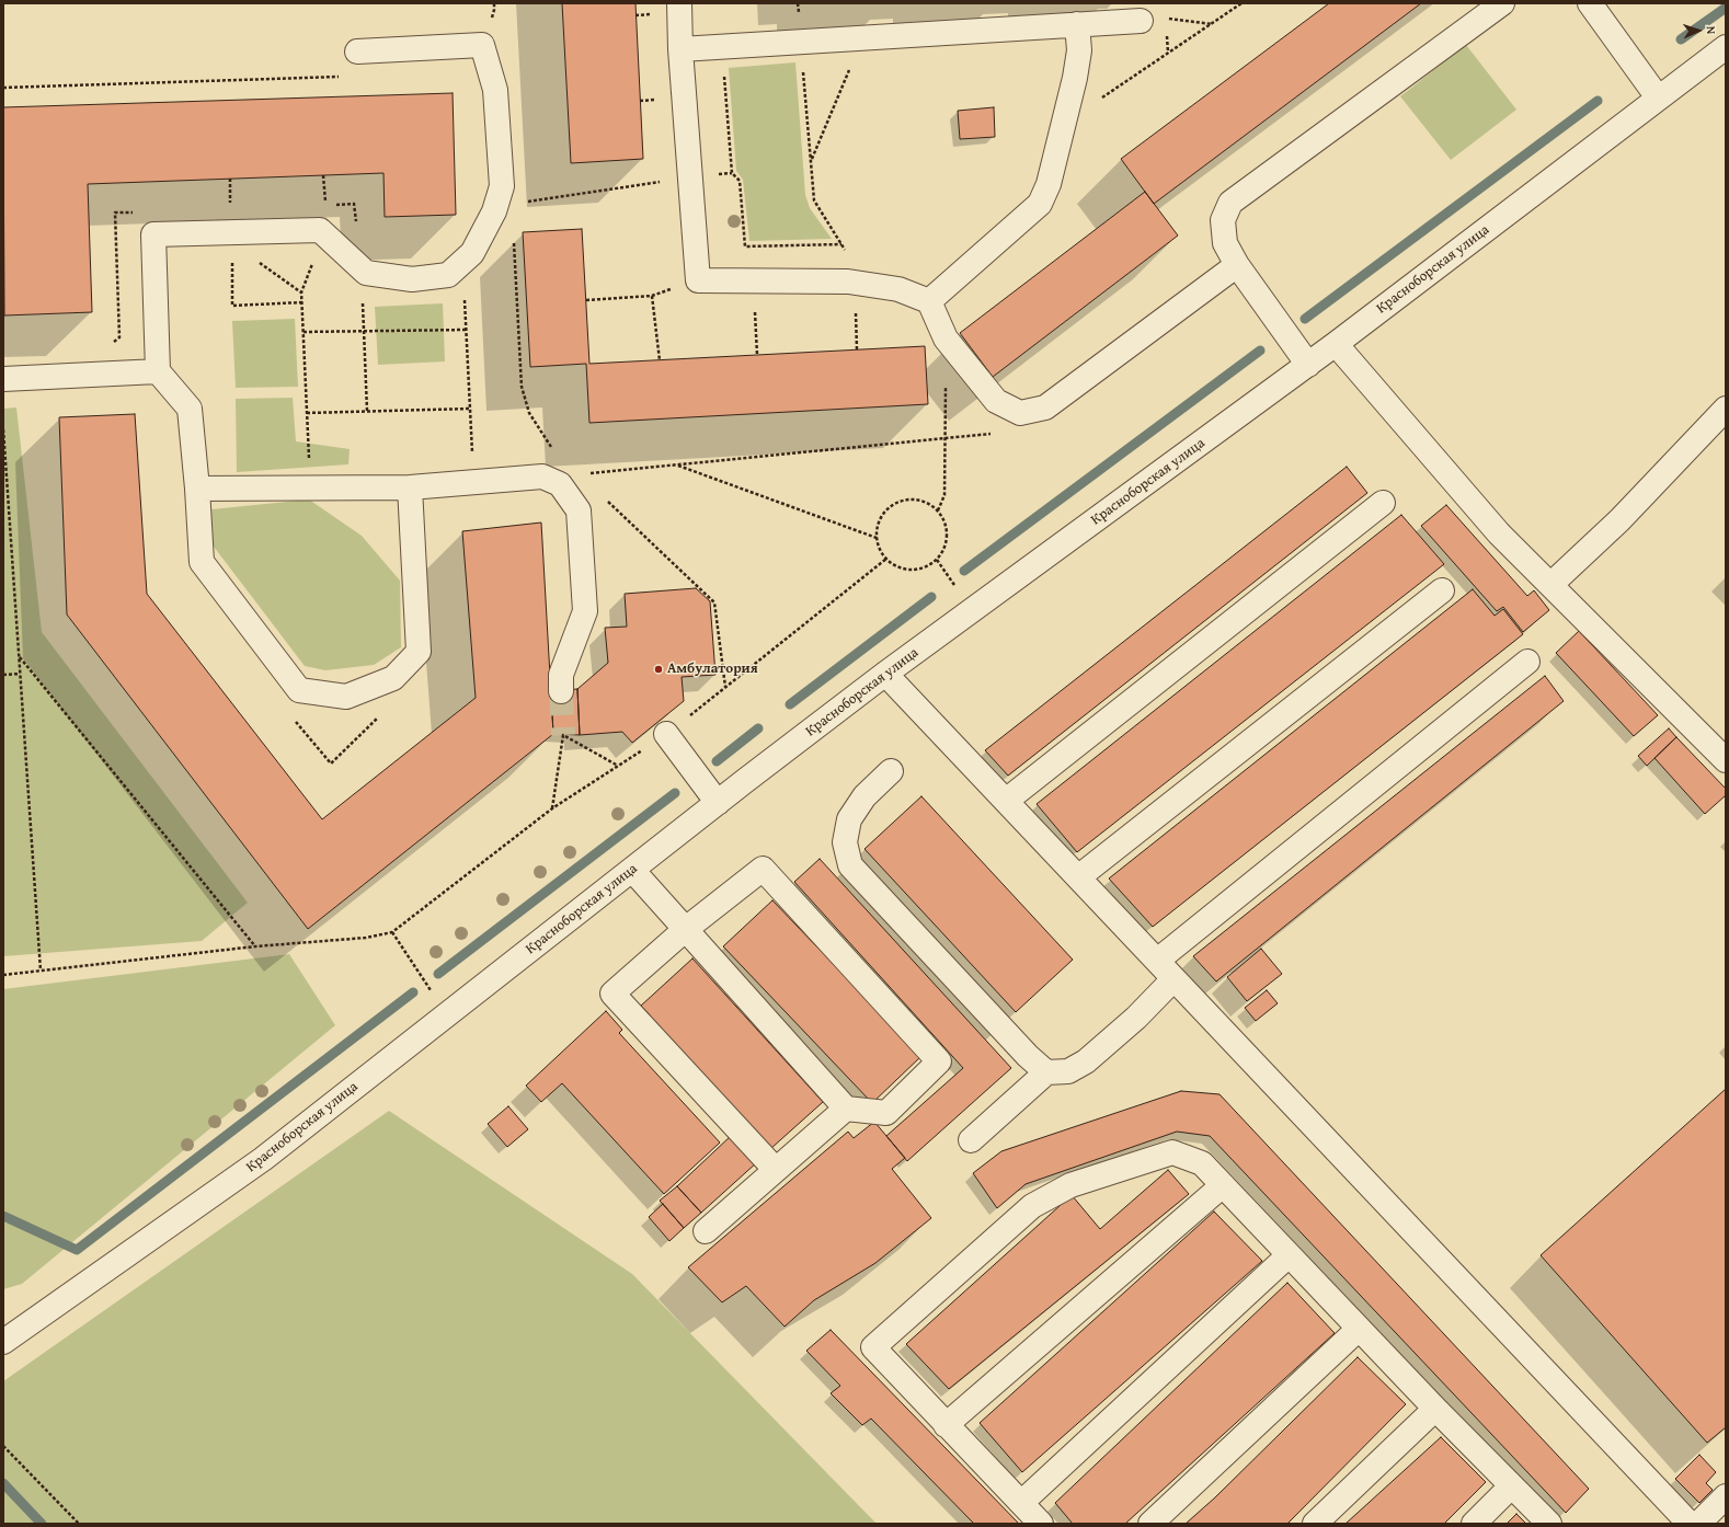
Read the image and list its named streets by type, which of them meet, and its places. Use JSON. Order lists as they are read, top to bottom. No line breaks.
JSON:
{"streets":{"street":["Красноборская улица"]},"places":["Амбулатория"],"north":"right"}
